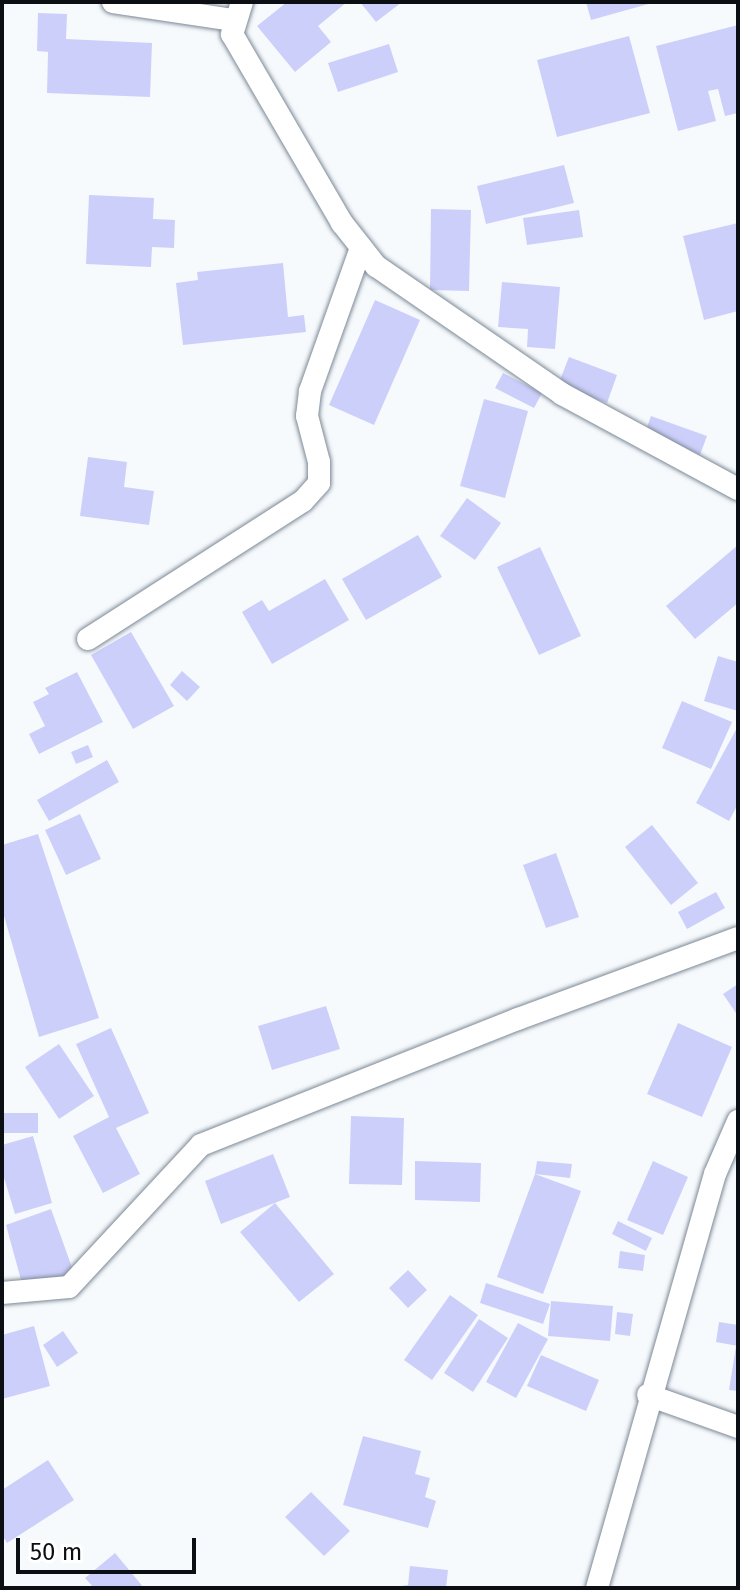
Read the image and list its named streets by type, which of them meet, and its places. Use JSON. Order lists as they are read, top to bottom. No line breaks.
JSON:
{"scale_bar":"50 m"}
